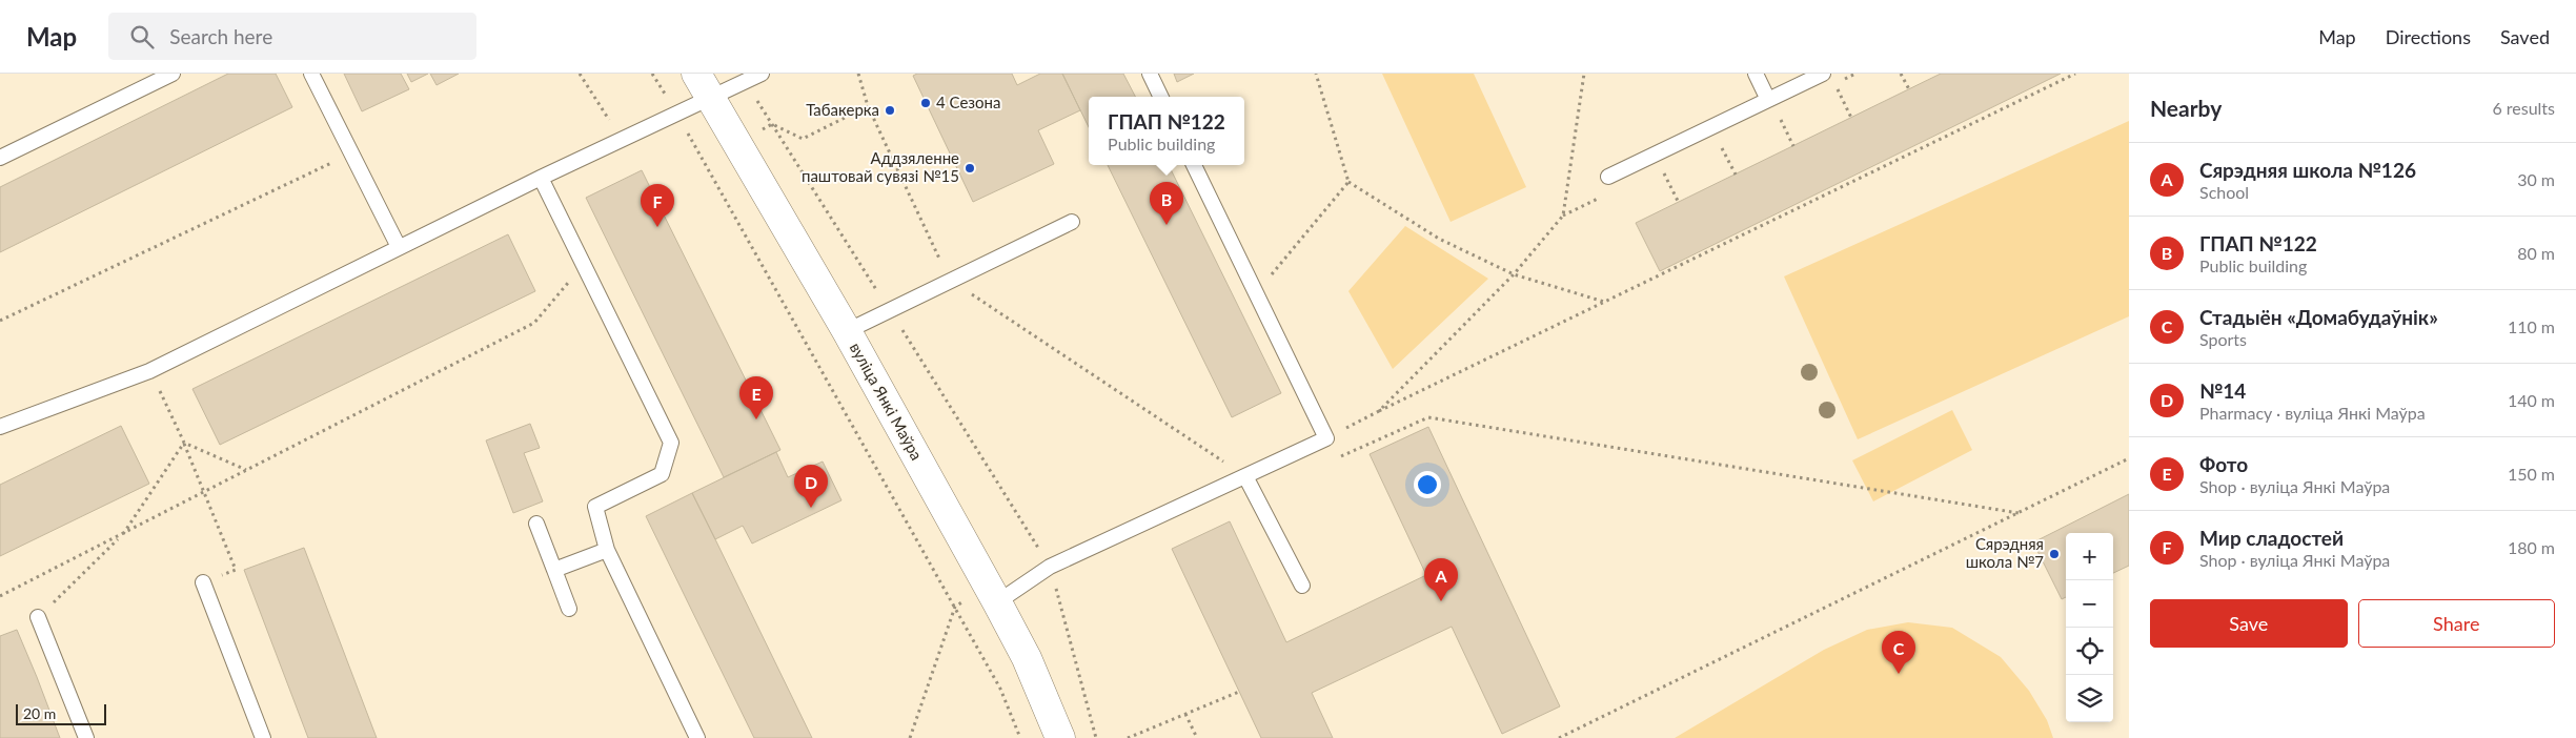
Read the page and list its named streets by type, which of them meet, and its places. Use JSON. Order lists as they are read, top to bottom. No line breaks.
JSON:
{"streets":{"street":["вуліца Янкі Маўра"]},"places":["4 Сезона","Табакерка","Аддзяленне паштовай сувязі №15","Сярэдняя школа №7"],"scale_bar":"20 m","page":{"header":"Map","search":"Search here","nav":["Map","Directions","Saved"],"heading":["Nearby","6 results"],"popup":["ГПАП №122","Public building"],"list":[{"mark":"A","name":"Сярэдняя школа №126","note":"School","value":"30 m"},{"mark":"B","name":"ГПАП №122","note":"Public building","value":"80 m"},{"mark":"C","name":"Стадыён «Домабудаўнік»","note":"Sports","value":"110 m"},{"mark":"D","name":"№14","note":"Pharmacy · вуліца Янкі Маўра","value":"140 m"},{"mark":"E","name":"Фото","note":"Shop · вуліца Янкі Маўра","value":"150 m"},{"mark":"F","name":"Мир сладостей","note":"Shop · вуліца Янкі Маўра","value":"180 m"}],"pins":["B","F","E","D","A","C"],"map_buttons":["+","−"],"buttons":["Save","Share"],"scale":"20 m"}}
